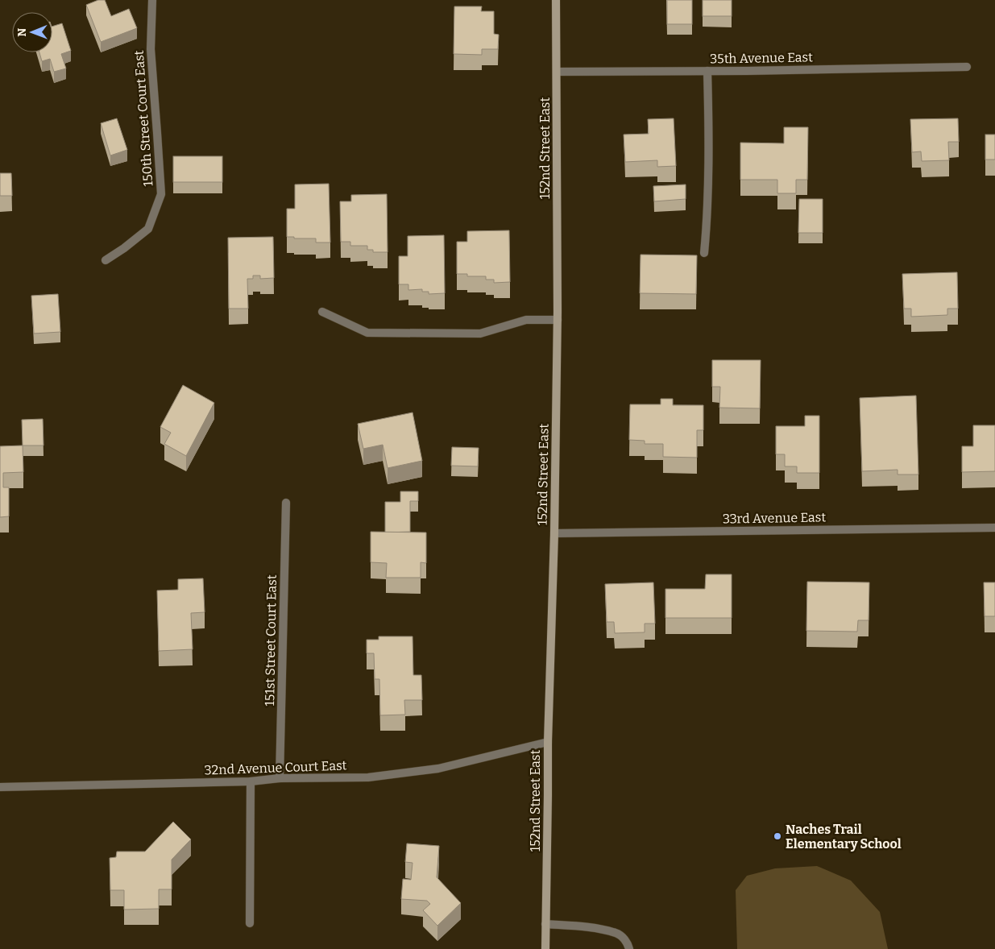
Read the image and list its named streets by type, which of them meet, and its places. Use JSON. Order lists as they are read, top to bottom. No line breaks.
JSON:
{"streets":{"main road":["152nd Street East"],"street":["35th Avenue East","150th Street Court East","33rd Avenue East","151st Street Court East","32nd Avenue Court East"]},"crossings":[["35th Avenue East","152nd Street East"],["152nd Street East","33rd Avenue East"],["152nd Street East","32nd Avenue Court East"],["151st Street Court East","32nd Avenue Court East"]],"places":["Naches Trail Elementary School"],"north":"left"}
